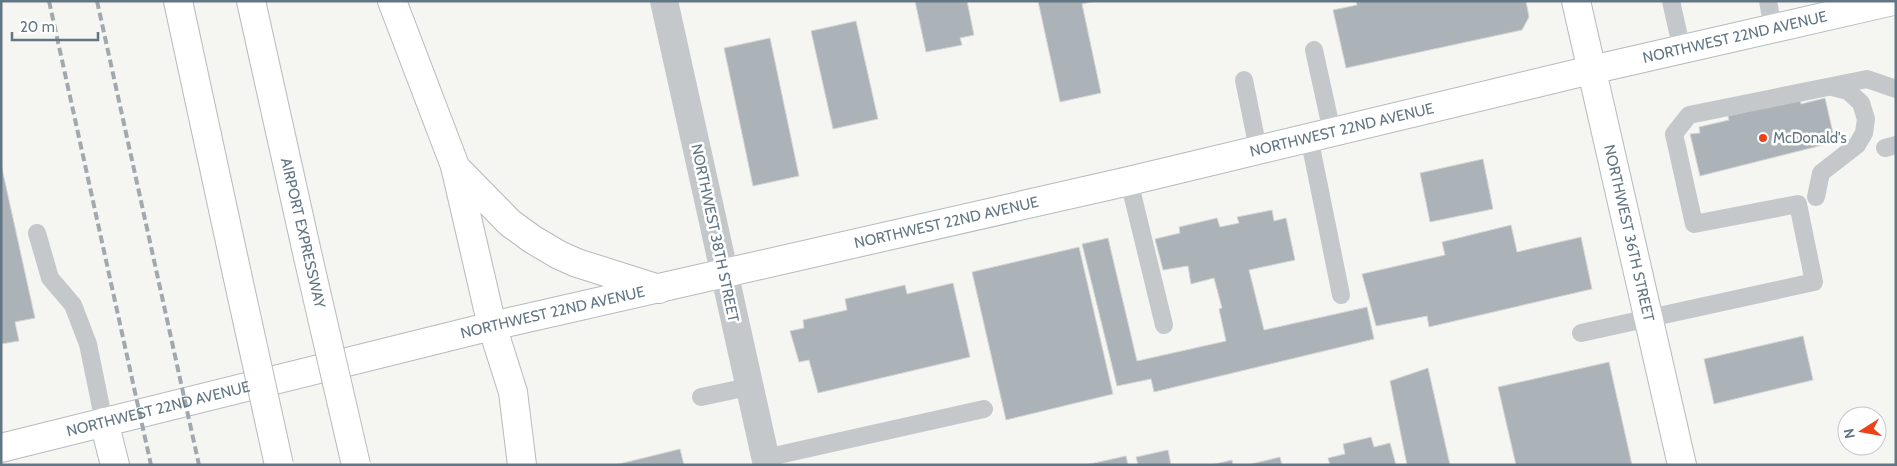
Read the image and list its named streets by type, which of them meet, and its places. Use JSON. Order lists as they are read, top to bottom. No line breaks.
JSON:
{"streets":{"main road":["NORTHWEST 22ND AVENUE","AIRPORT EXPRESSWAY","NORTHWEST 36TH STREET"],"street":["NORTHWEST 38TH STREET"]},"crossings":[["NORTHWEST 22ND AVENUE","NORTHWEST 38TH STREET"],["NORTHWEST 22ND AVENUE","NORTHWEST 36TH STREET"]],"places":["McDonald's"],"scale_bar":"20 m","north":"left"}
